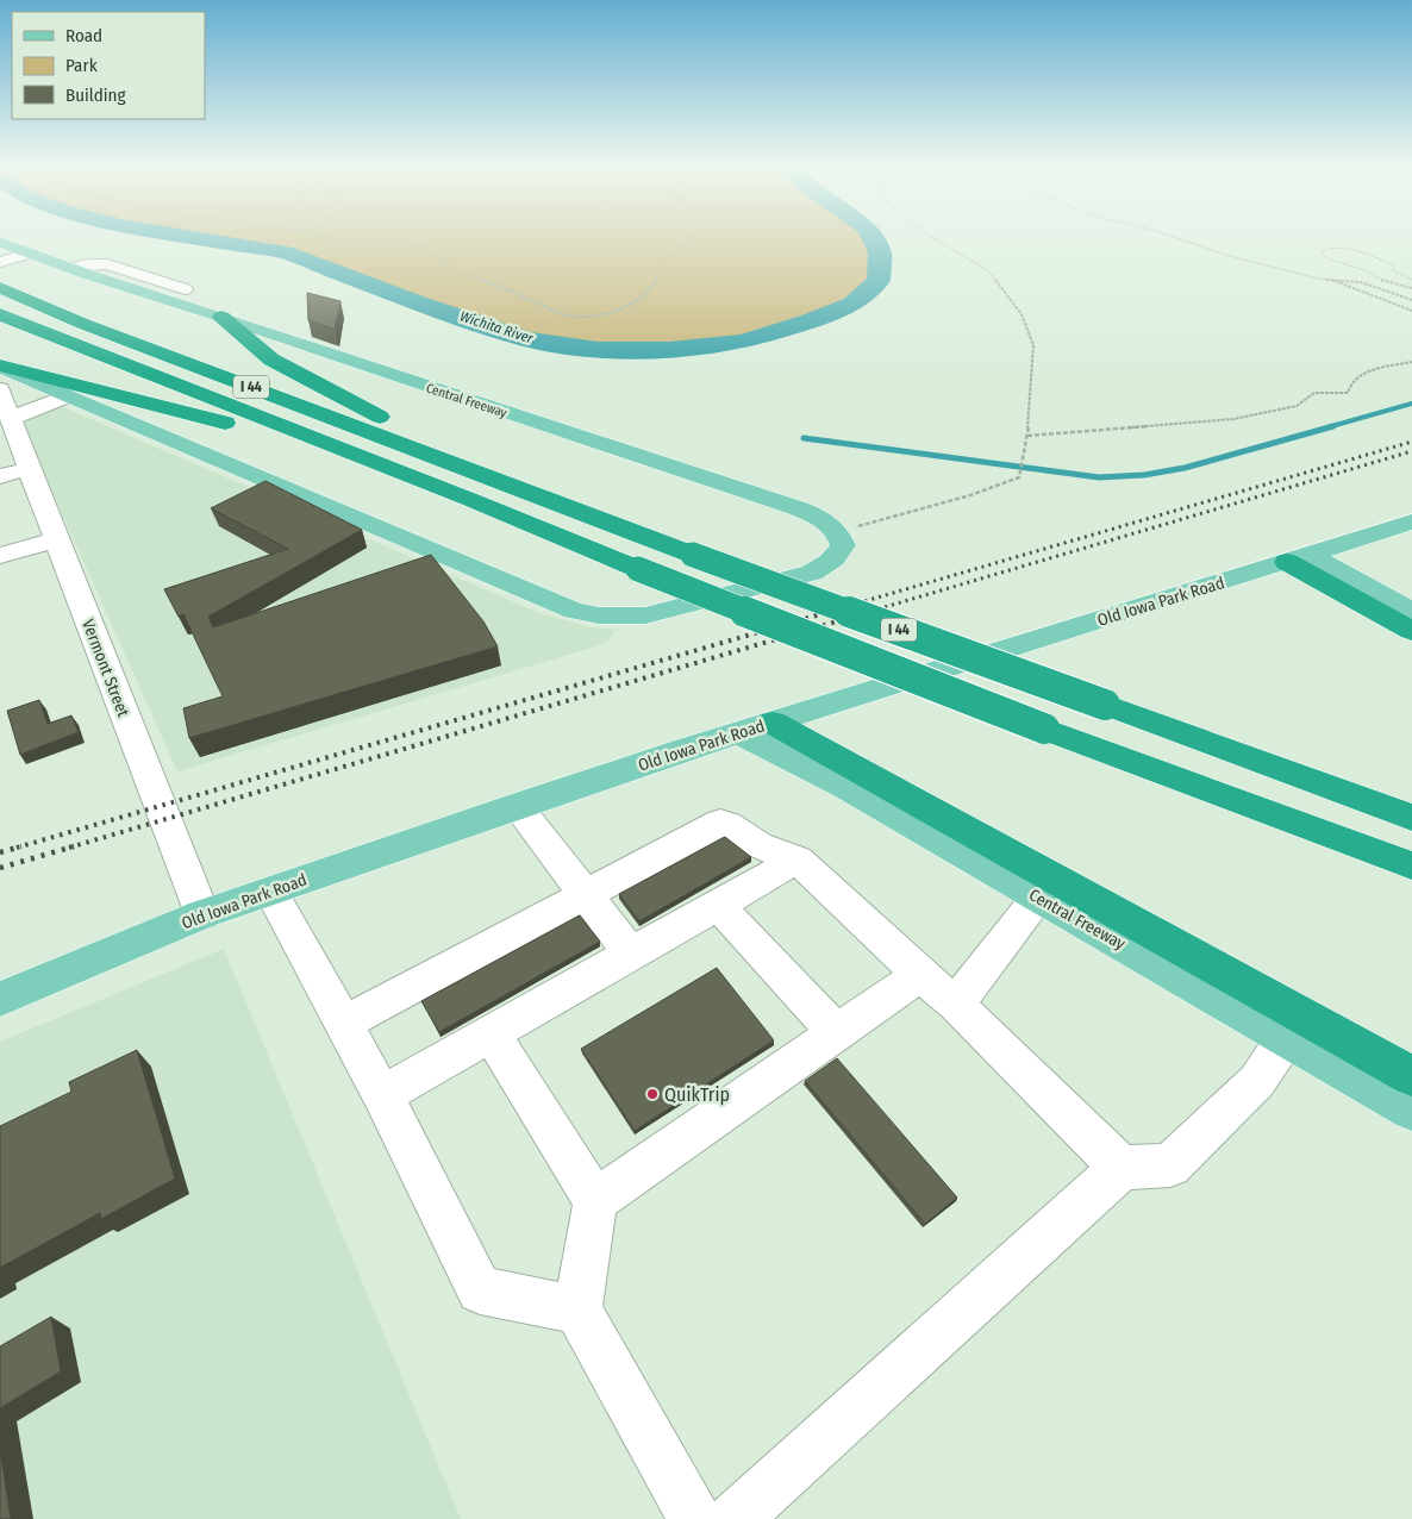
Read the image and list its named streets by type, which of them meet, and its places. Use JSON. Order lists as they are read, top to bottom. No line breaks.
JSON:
{"streets":{"highway":["I 44"],"main road":["Central Freeway","Old Iowa Park Road"],"street":["Vermont Street"]},"crossings":[["Central Freeway","Old Iowa Park Road"],["Old Iowa Park Road","Vermont Street"]],"water":["Wichita River"],"places":["QuikTrip"],"legend":["Road","Park","Building"]}
